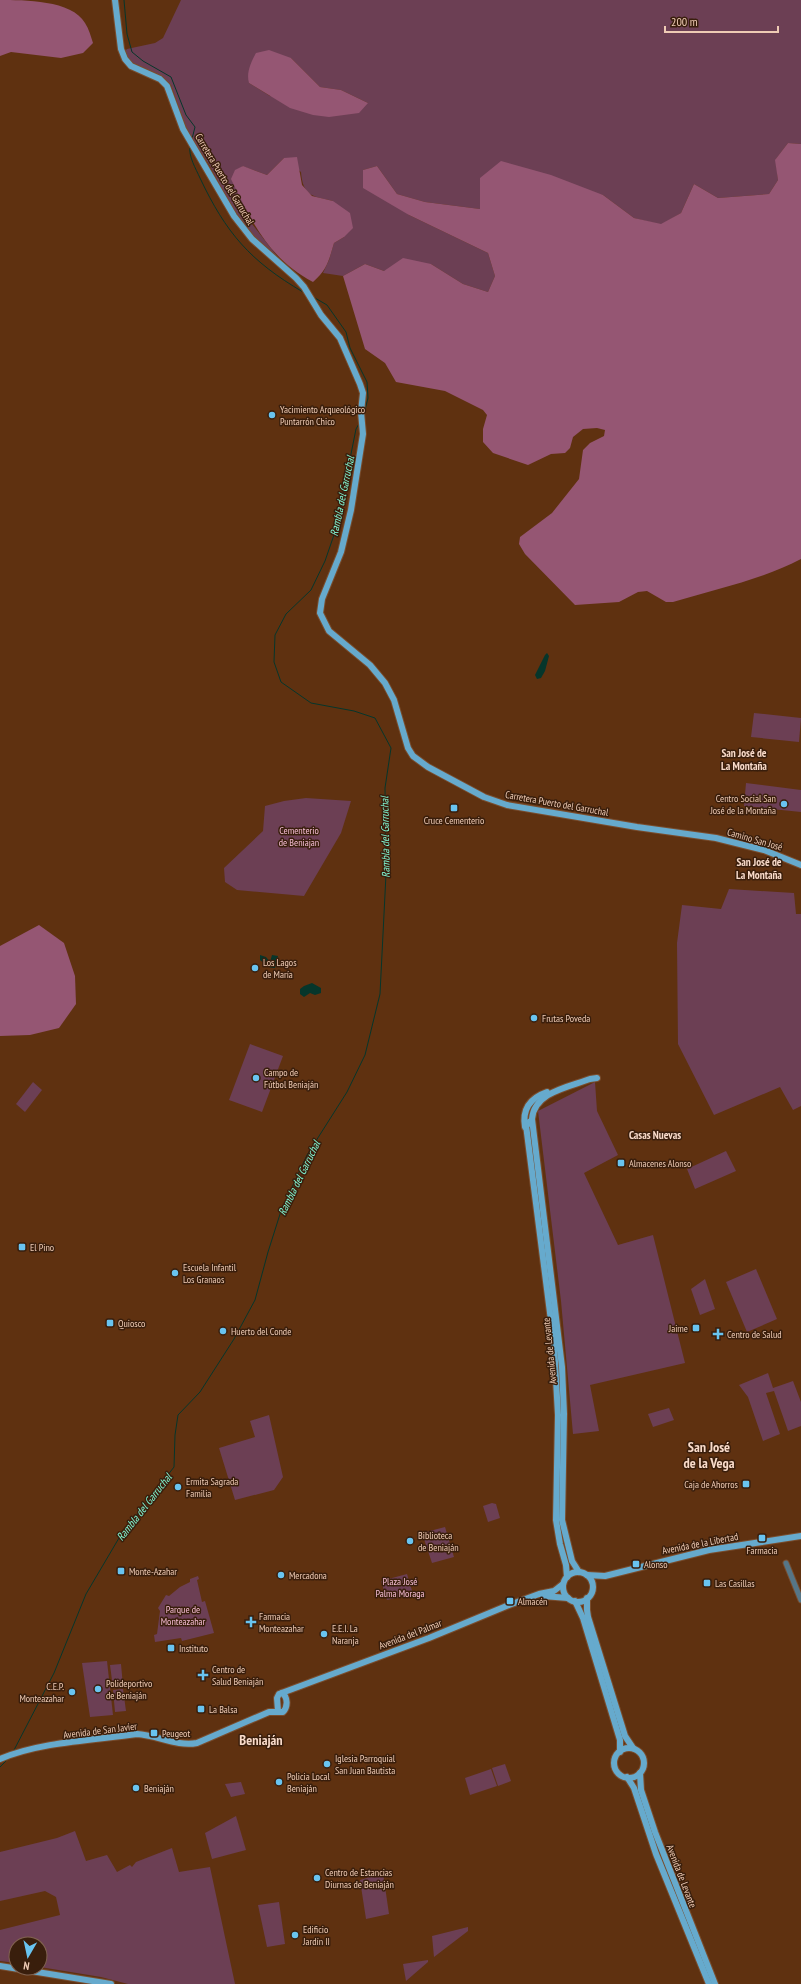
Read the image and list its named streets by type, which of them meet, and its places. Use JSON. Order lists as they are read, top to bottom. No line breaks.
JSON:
{"streets":{"main road":["Carretera Puerto del Garruchal","Camino San José","Avenida de Levante","Avenida de la Libertad","Avenida del Palmar","Avenida de San Javier"]},"crossings":[["Carretera Puerto del Garruchal","Camino San José"],["Avenida de Levante","Avenida de la Libertad"],["Avenida de Levante","Avenida del Palmar"],["Avenida de la Libertad","Avenida del Palmar"],["Avenida del Palmar","Avenida de San Javier"]],"districts":["San José de La Montaña","San José de La Montaña","Casas Nuevas","San José de la Vega","Beniaján"],"water":["Rambla del Garruchal"],"parks":["Cementerio de Beniajan","Plaza José Palma Moraga","Parque de Monteazahar"],"places":{"other":["Yacimiento Arqueológico Puntarrón Chico","Centro Social San José de la Montaña","Los Lagos de María","Frutas Poveda","Campo de Fútbol Beniaján","Escuela Infantil Los Granaos","Huerto del Conde","Ermita Sagrada Familia","Biblioteca de Beniaján","Mercadona","E.E.I. La Naranja","Polideportivo de Beniaján","C.E.P. Monteazahar","Iglesia Parroquial San Juan Bautista","Policia Local Beniaján","Beniaján","Centro de Estancias Diurnas de Beniaján","Edificio Jardín II"],"transit":["Cruce Cementerio","Almacenes Alonso","El Pino","Quiosco","Jaime","Caja de Ahorros","Farmacia","Alonso","Monte-Azahar","Las Casillas","Almacén","Instituto","La Balsa","Peugeot"],"health":["Centro de Salud","Farmacia Monteazahar","Centro de Salud Beniaján"]},"scale_bar":"200 m","north":"bottom"}
